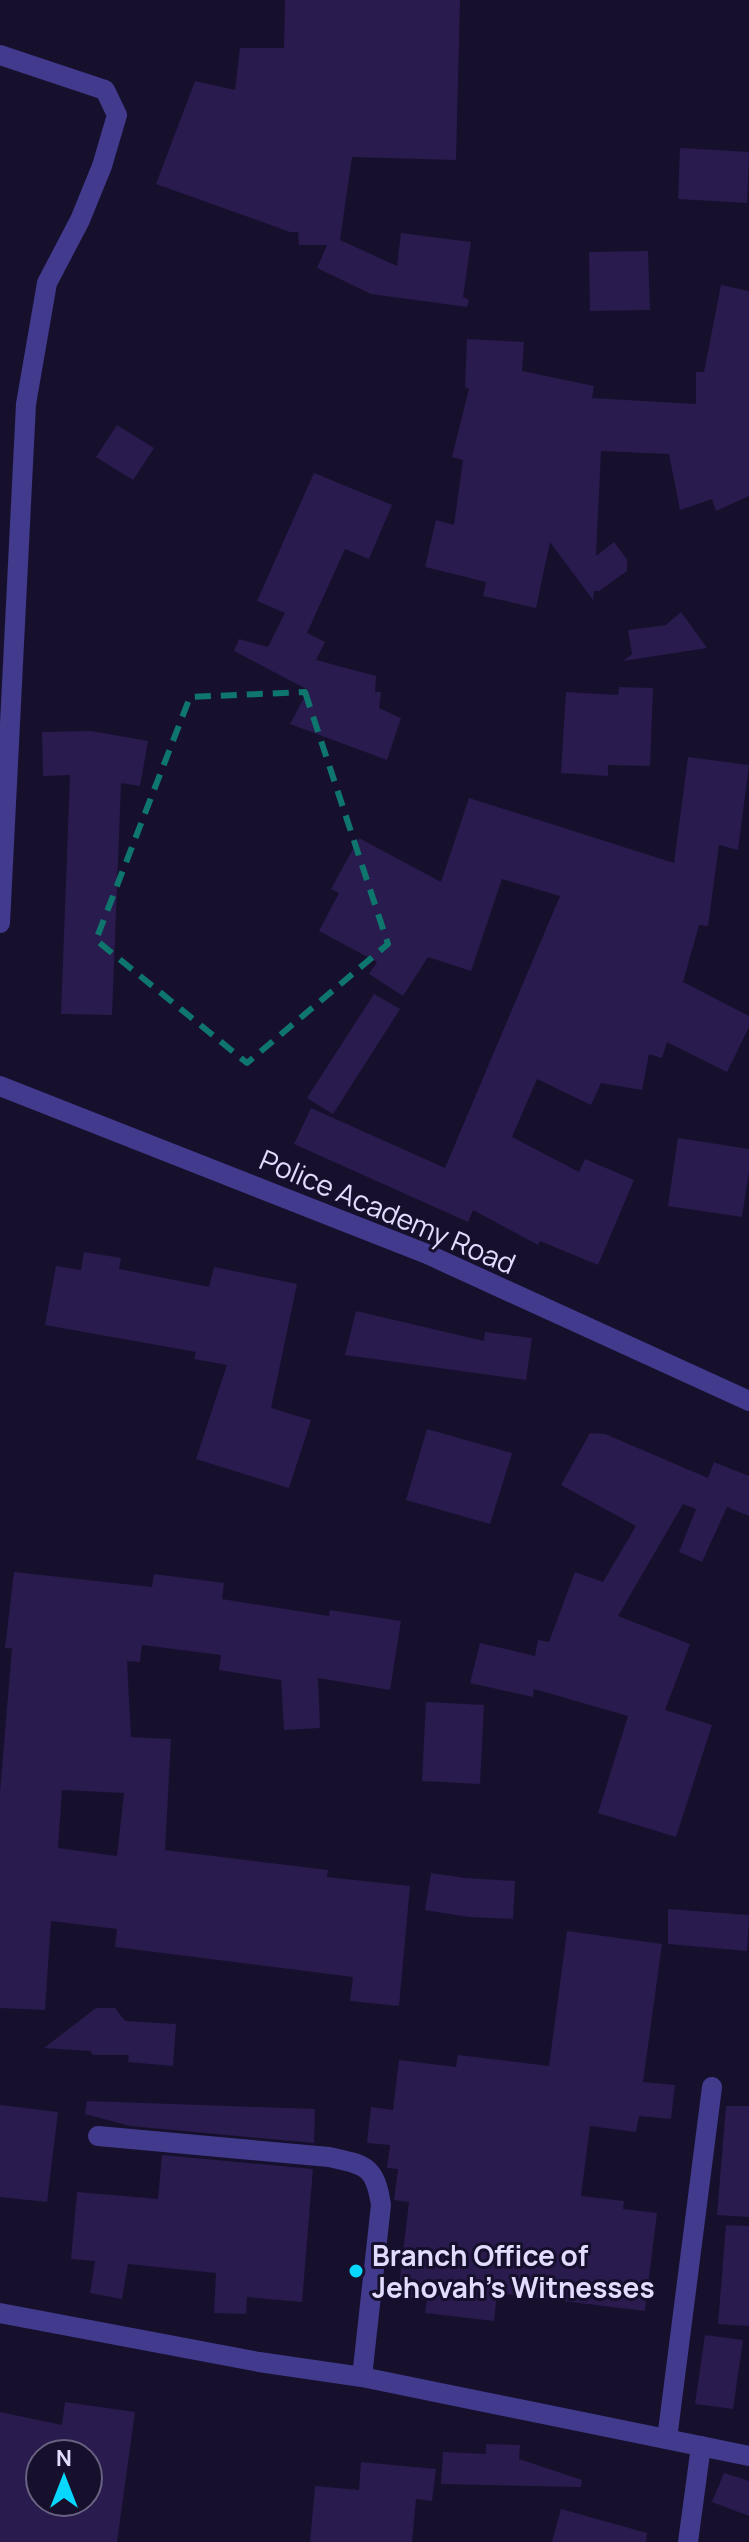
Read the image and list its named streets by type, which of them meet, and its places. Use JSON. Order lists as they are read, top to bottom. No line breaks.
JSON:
{"streets":{"street":["Police Academy Road"]},"places":["Branch Office of Jehovah's Witnesses"],"north":"top"}
